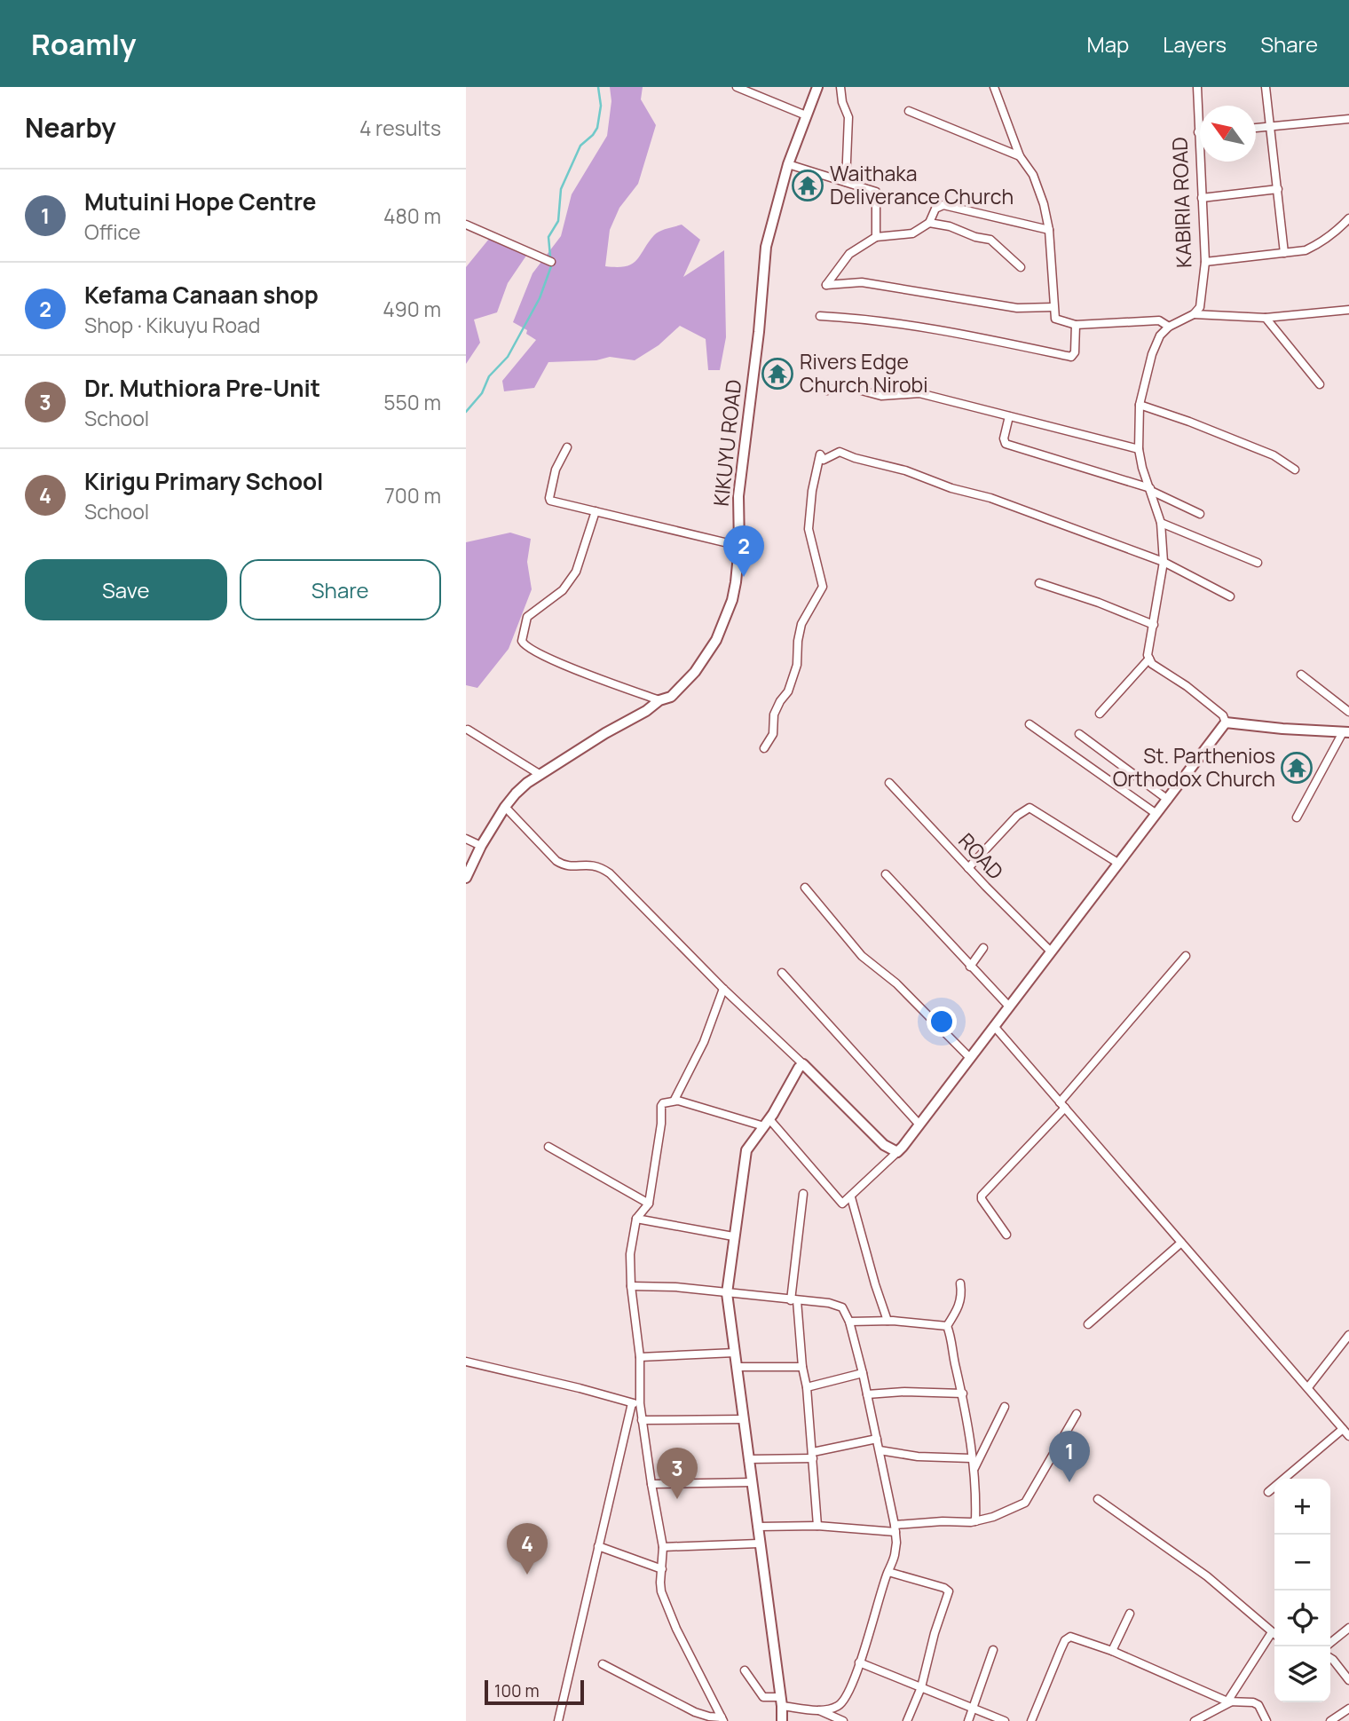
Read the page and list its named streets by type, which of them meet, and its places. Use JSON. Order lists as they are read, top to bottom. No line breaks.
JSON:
{"streets":{"main road":["KIKUYU ROAD"],"street":["KABIRIA ROAD","ROAD"]},"places":{"temple":["Waithaka Deliverance Church","Rivers Edge Church Nirobi","St. Parthenios Orthodox Church"]},"scale_bar":"100 m","north":"top left","page":{"header":"Roamly","nav":["Map","Layers","Share"],"heading":["Nearby","4 results"],"list":[{"mark":"1","name":"Mutuini Hope Centre","note":"Office","value":"480 m"},{"mark":"2","name":"Kefama Canaan shop","note":"Shop · Kikuyu Road","value":"490 m"},{"mark":"3","name":"Dr. Muthiora Pre-Unit","note":"School","value":"550 m"},{"mark":"4","name":"Kirigu Primary School","note":"School","value":"700 m"}],"pins":["2","1","3","4"],"buttons":["Save","Share"],"map_buttons":["+","−"],"scale":"100 m"}}
